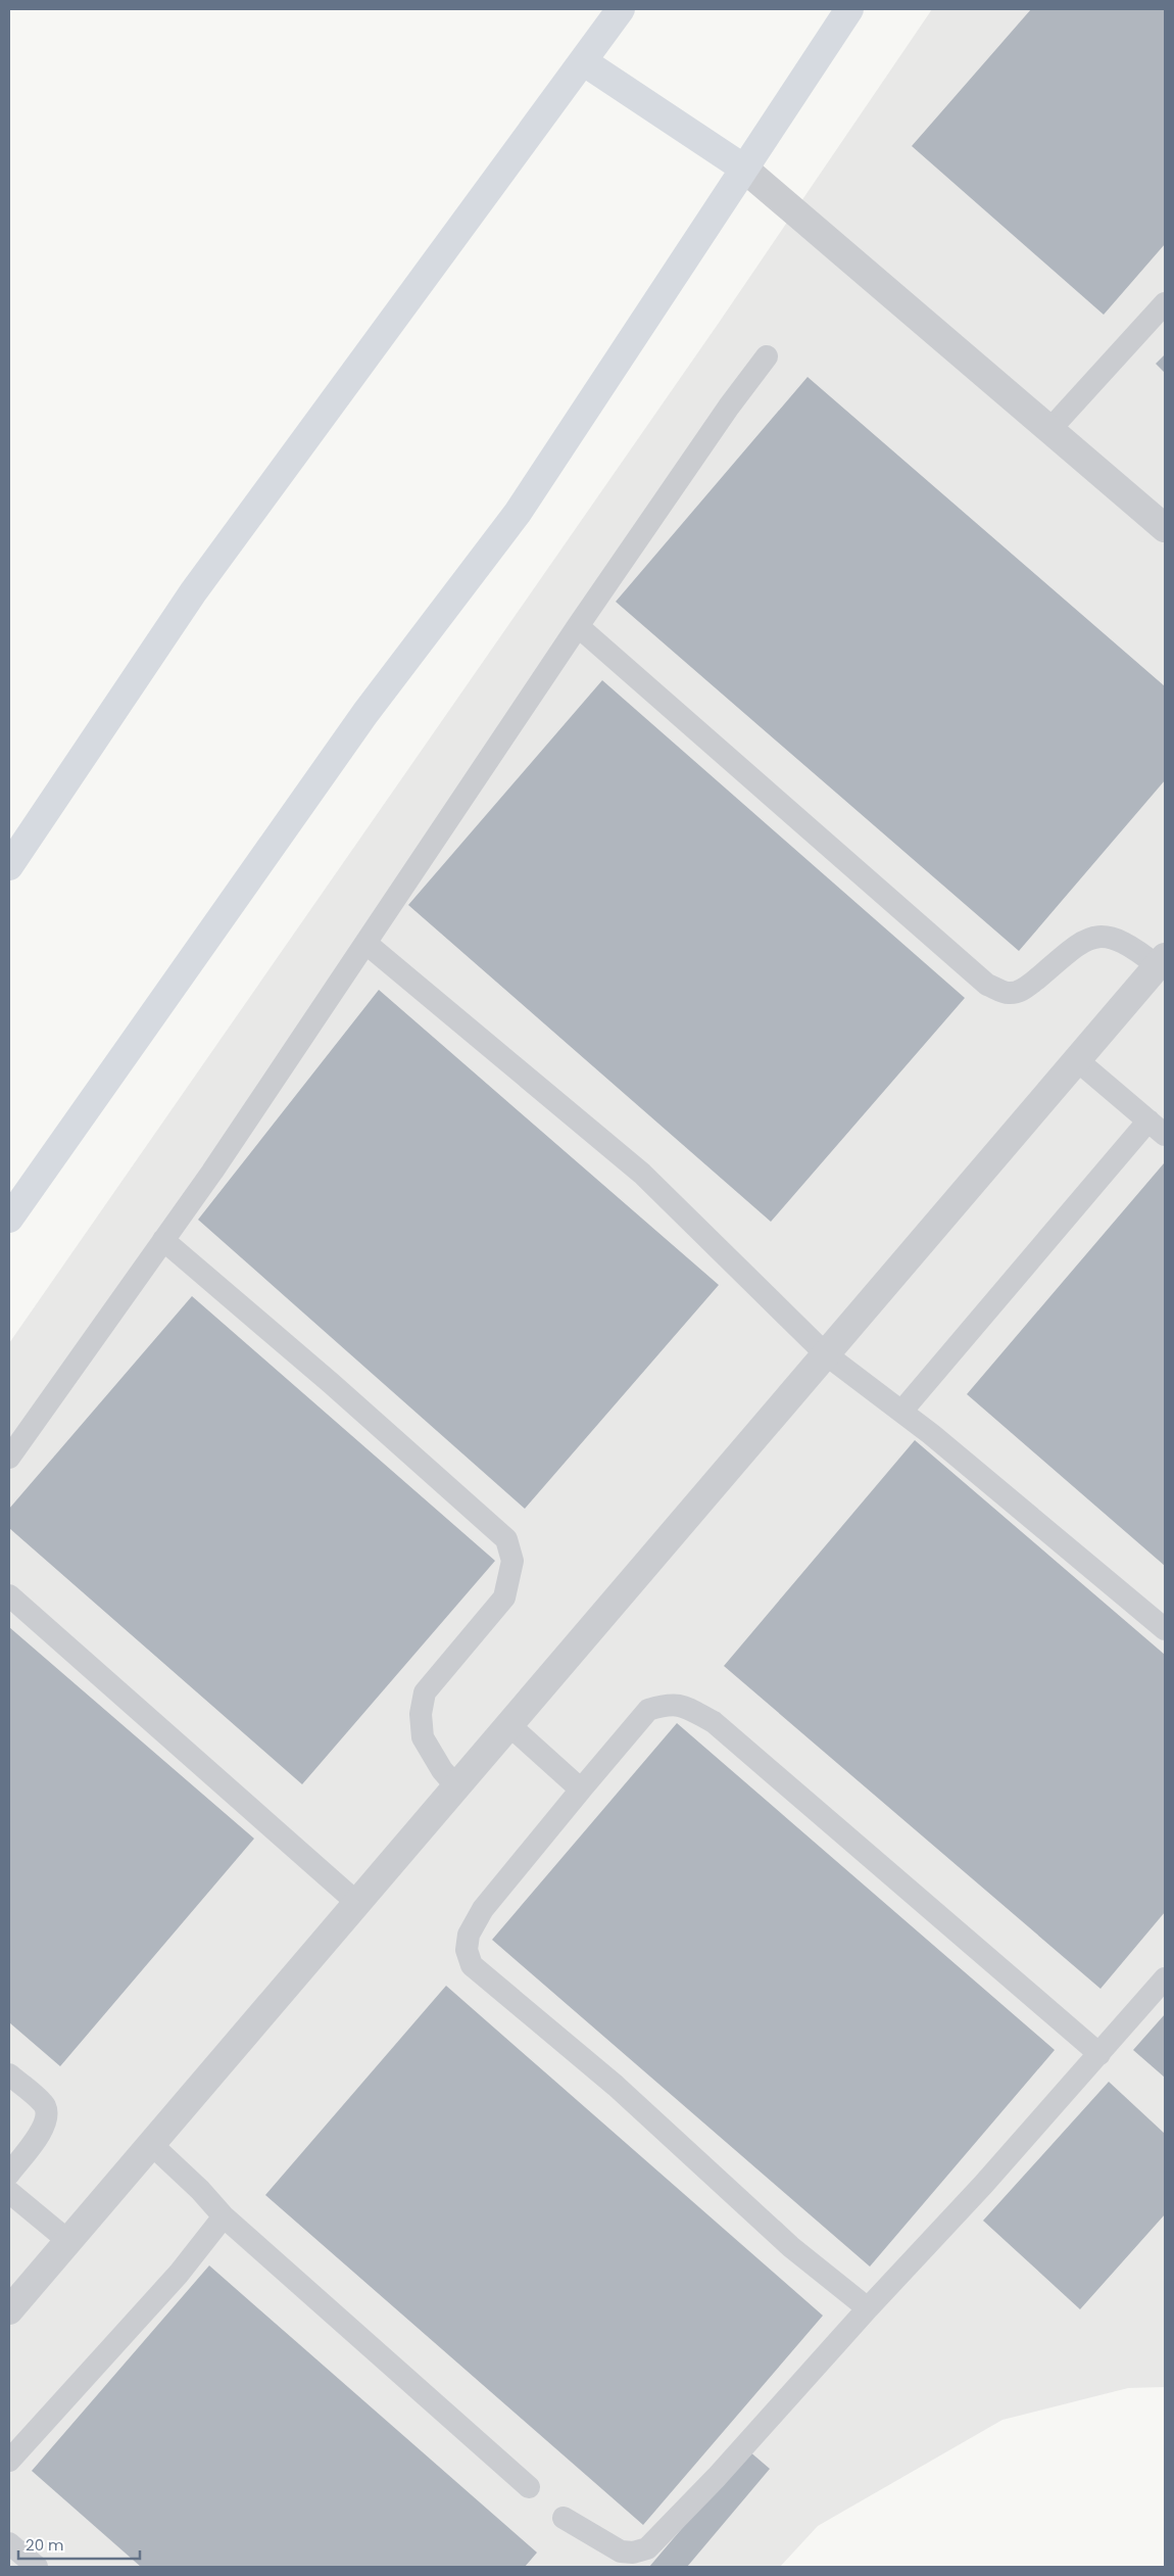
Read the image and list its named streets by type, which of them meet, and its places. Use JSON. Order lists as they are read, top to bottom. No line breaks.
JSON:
{"scale_bar":"20 m"}
